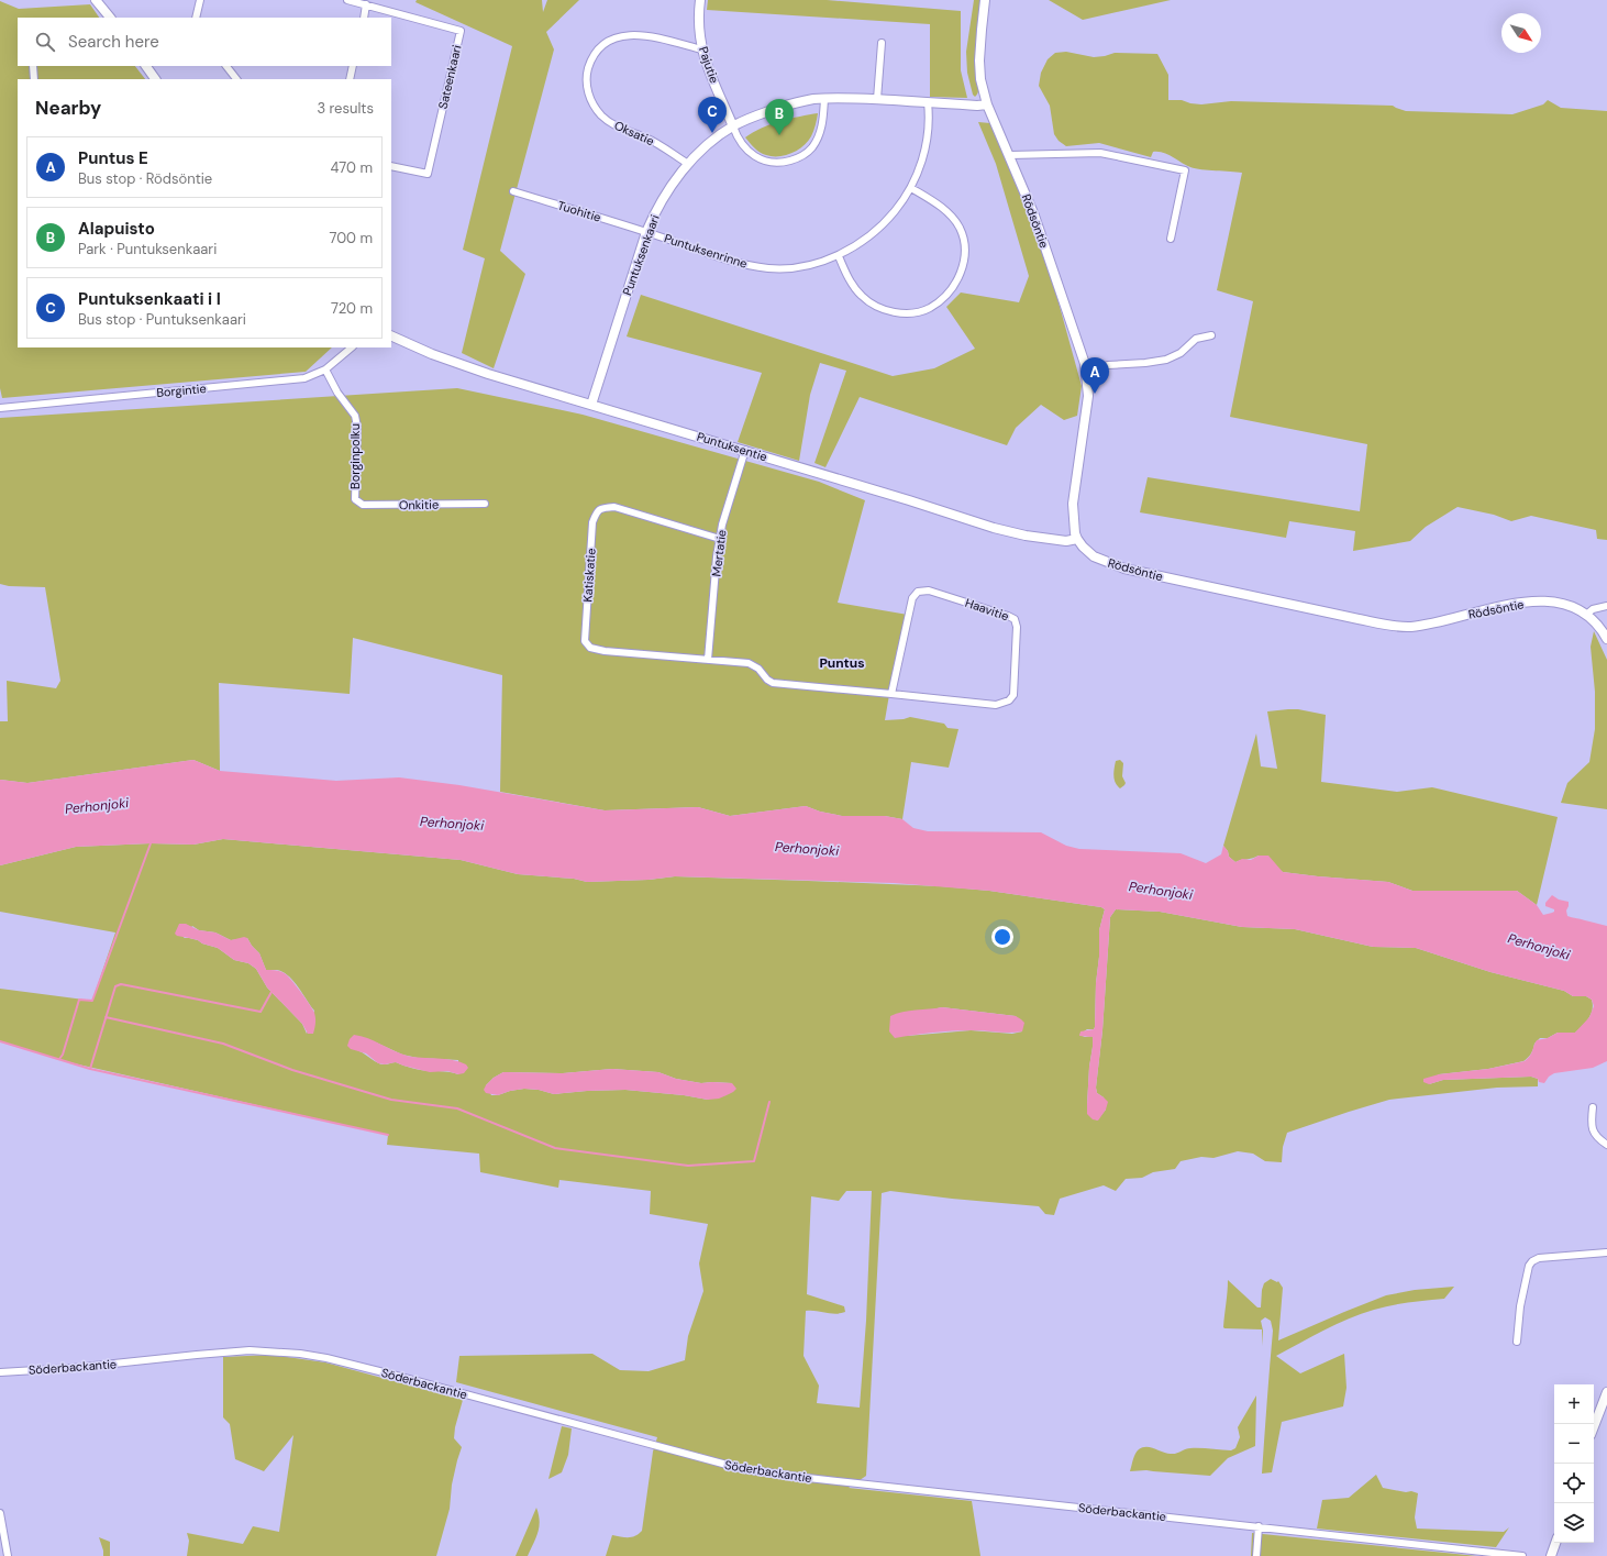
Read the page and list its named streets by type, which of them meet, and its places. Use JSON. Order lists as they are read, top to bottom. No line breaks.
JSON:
{"streets":{"street":["Pajutie","Sateenkaari","Oksatie","Tuohitie","Rödsöntie","Puntuksenrinne","Puntuksenkaari","Borgintie","Puntuksentie","Borginpolku","Onkitie","Mertatie","Katiskatie","Haavitie","Söderbackantie"]},"crossings":[["Pajutie","Oksatie"],["Pajutie","Puntuksenkaari"],["Oksatie","Puntuksenkaari"],["Tuohitie","Puntuksenrinne"],["Tuohitie","Puntuksenkaari"],["Rödsöntie","Puntuksenkaari"],["Rödsöntie","Puntuksentie"],["Puntuksenrinne","Puntuksenkaari"],["Puntuksenkaari","Puntuksentie"],["Borgintie","Borginpolku"],["Puntuksentie","Mertatie"],["Borginpolku","Onkitie"],["Mertatie","Katiskatie"],["Mertatie","Haavitie"],["Katiskatie","Haavitie"]],"districts":["Puntus"],"water":["Perhonjoki"],"north":"bottom right","page":{"search":"Search here","heading":["Nearby","3 results"],"pins":["C","B","A"],"list":[{"mark":"A","name":"Puntus E","note":"Bus stop · Rödsöntie","value":"470 m"},{"mark":"B","name":"Alapuisto","note":"Park · Puntuksenkaari","value":"700 m"},{"mark":"C","name":"Puntuksenkaati i I","note":"Bus stop · Puntuksenkaari","value":"720 m"}],"map_buttons":["+","−"]}}
